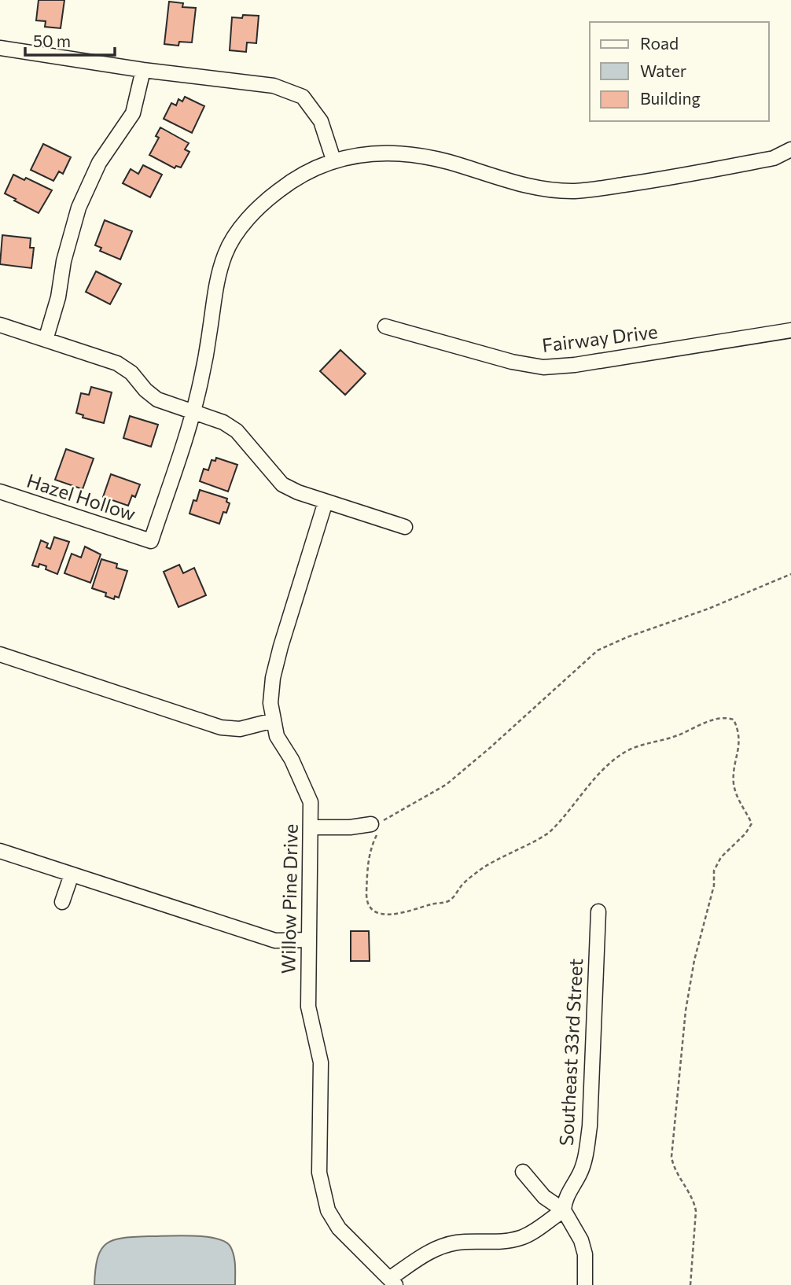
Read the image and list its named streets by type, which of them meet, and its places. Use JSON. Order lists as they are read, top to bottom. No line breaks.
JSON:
{"streets":{"street":["Fairway Drive","Hazel Hollow","Willow Pine Drive","Southeast 33rd Street"]},"legend":["Road","Water","Building"],"scale_bar":"50 m"}
